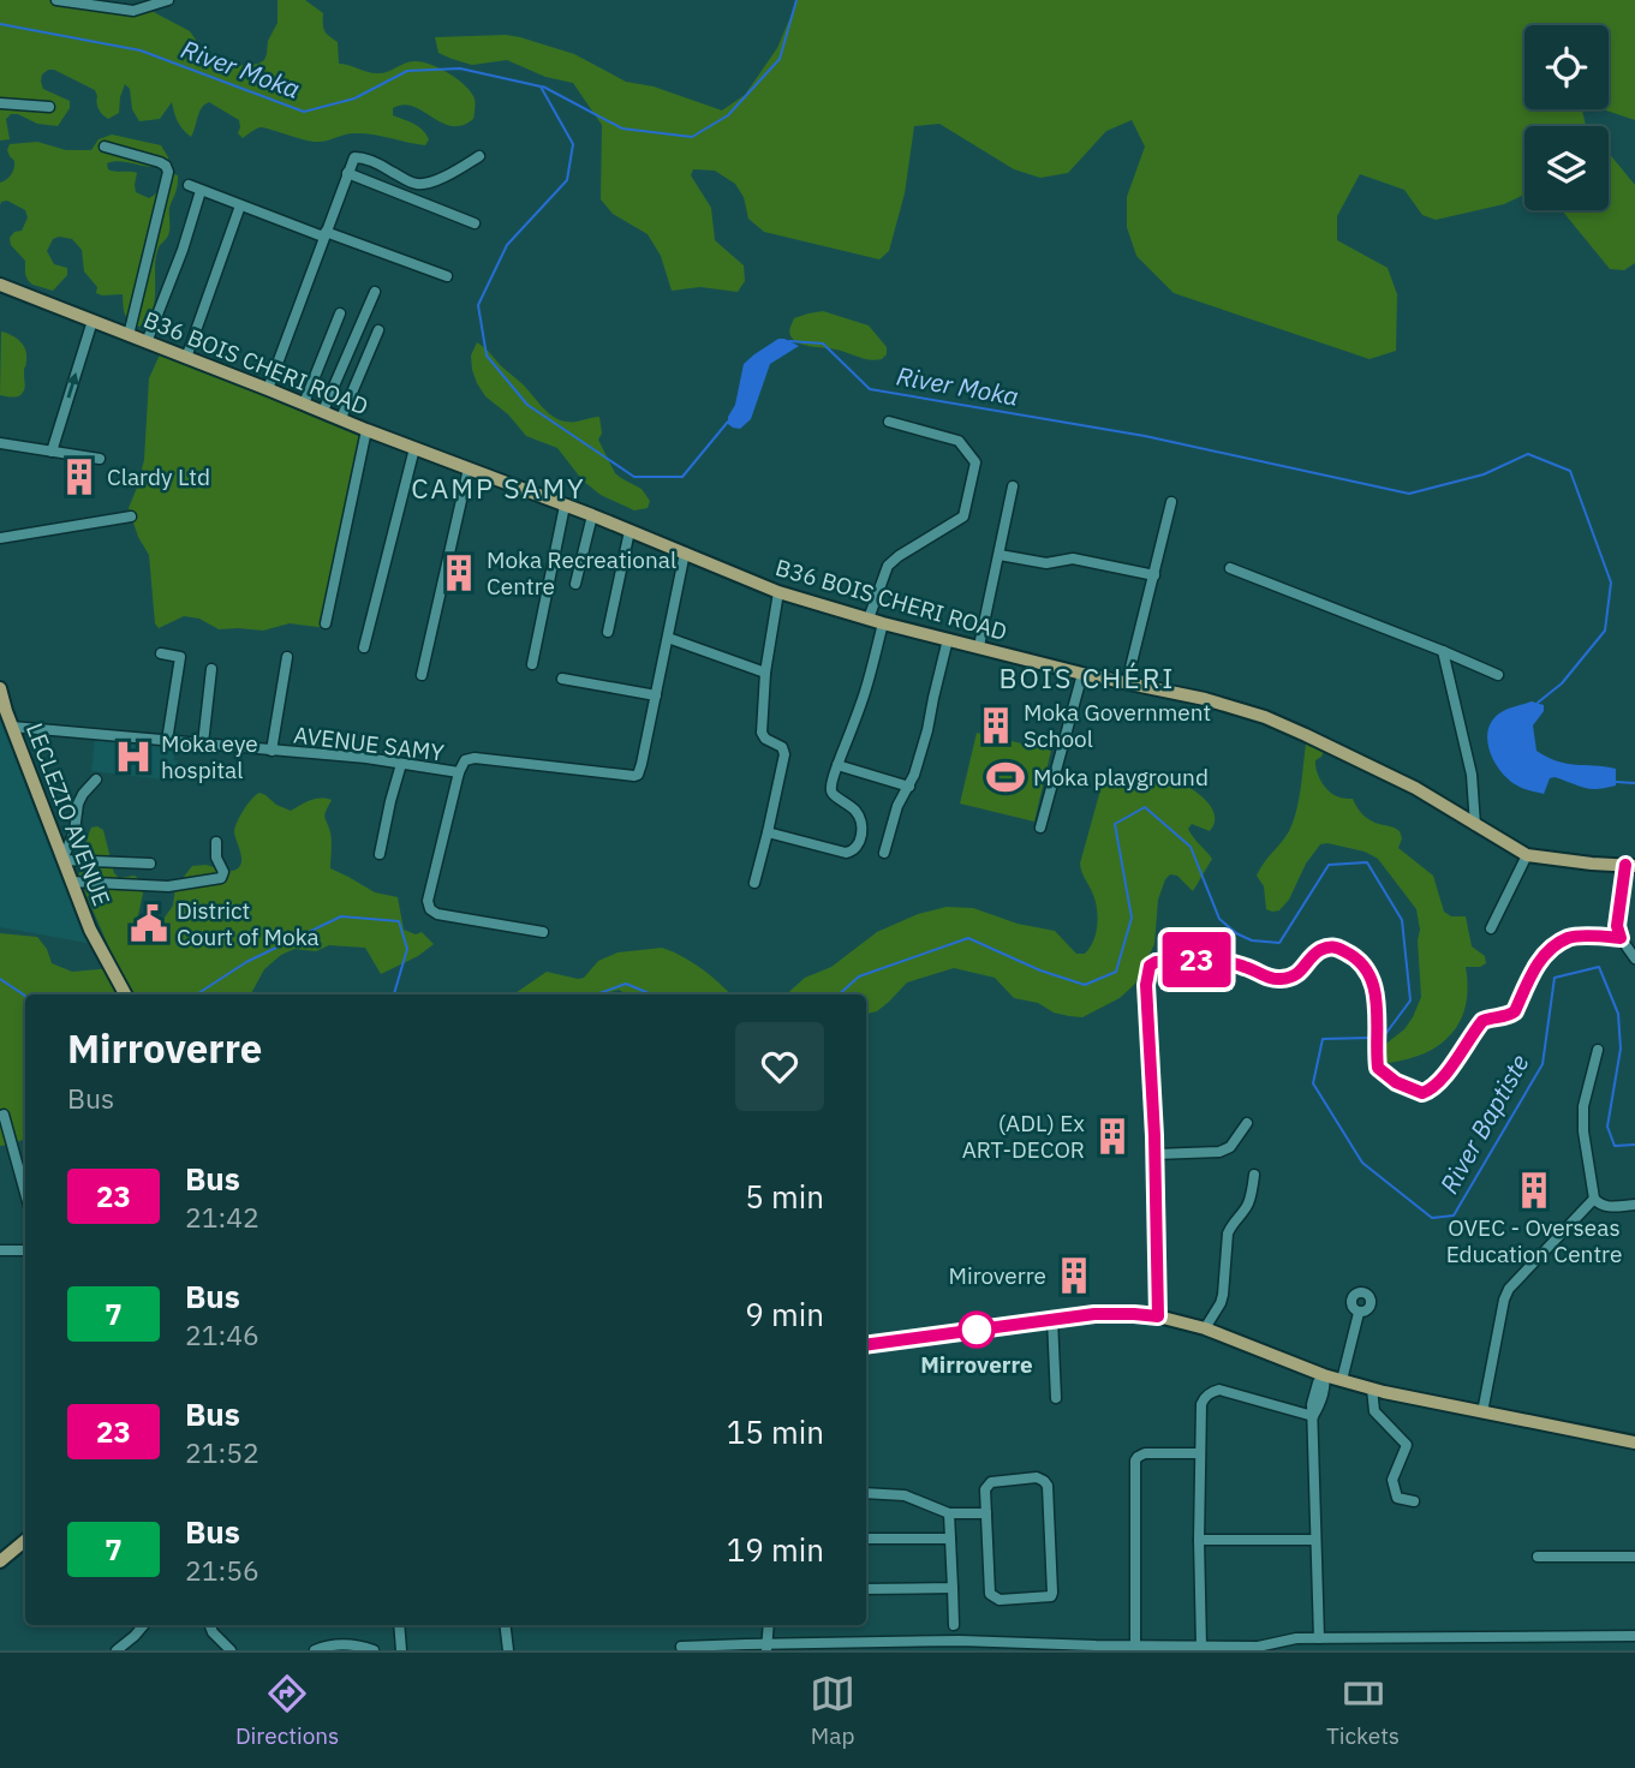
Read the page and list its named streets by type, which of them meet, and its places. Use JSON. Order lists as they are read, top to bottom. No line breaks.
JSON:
{"streets":{"main road":["B36 BOIS CHERI ROAD","LECLEZIO AVENUE"],"street":["AVENUE SAMY"]},"crossings":[["B36 BOIS CHERI ROAD","AVENUE SAMY"],["AVENUE SAMY","LECLEZIO AVENUE"]],"districts":["CAMP SAMY","BOIS CHÉRI"],"water":["River Moka","River Baptiste"],"places":{"building":["Clardy Ltd","Moka Recreational Centre","Moka Government School","(ADL) Ex ART-DECOR","OVEC - Overseas Education Centre","Miroverre"],"hospital":["Moka eye hospital"],"sports":["Moka playground"],"public building":["District Court of Moka"],"other":["Mirroverre"]},"lines":["bus line 23"],"page":{"on_map":"23","heading":["Mirroverre","Bus"],"list":[{"mark":"23","name":"Bus","note":"21:42","value":"5 min"},{"mark":"7","name":"Bus","note":"21:46","value":"9 min"},{"mark":"23","name":"Bus","note":"21:52","value":"15 min"},{"mark":"7","name":"Bus","note":"21:56","value":"19 min"}],"tabs":["Directions","Map","Tickets"]}}
